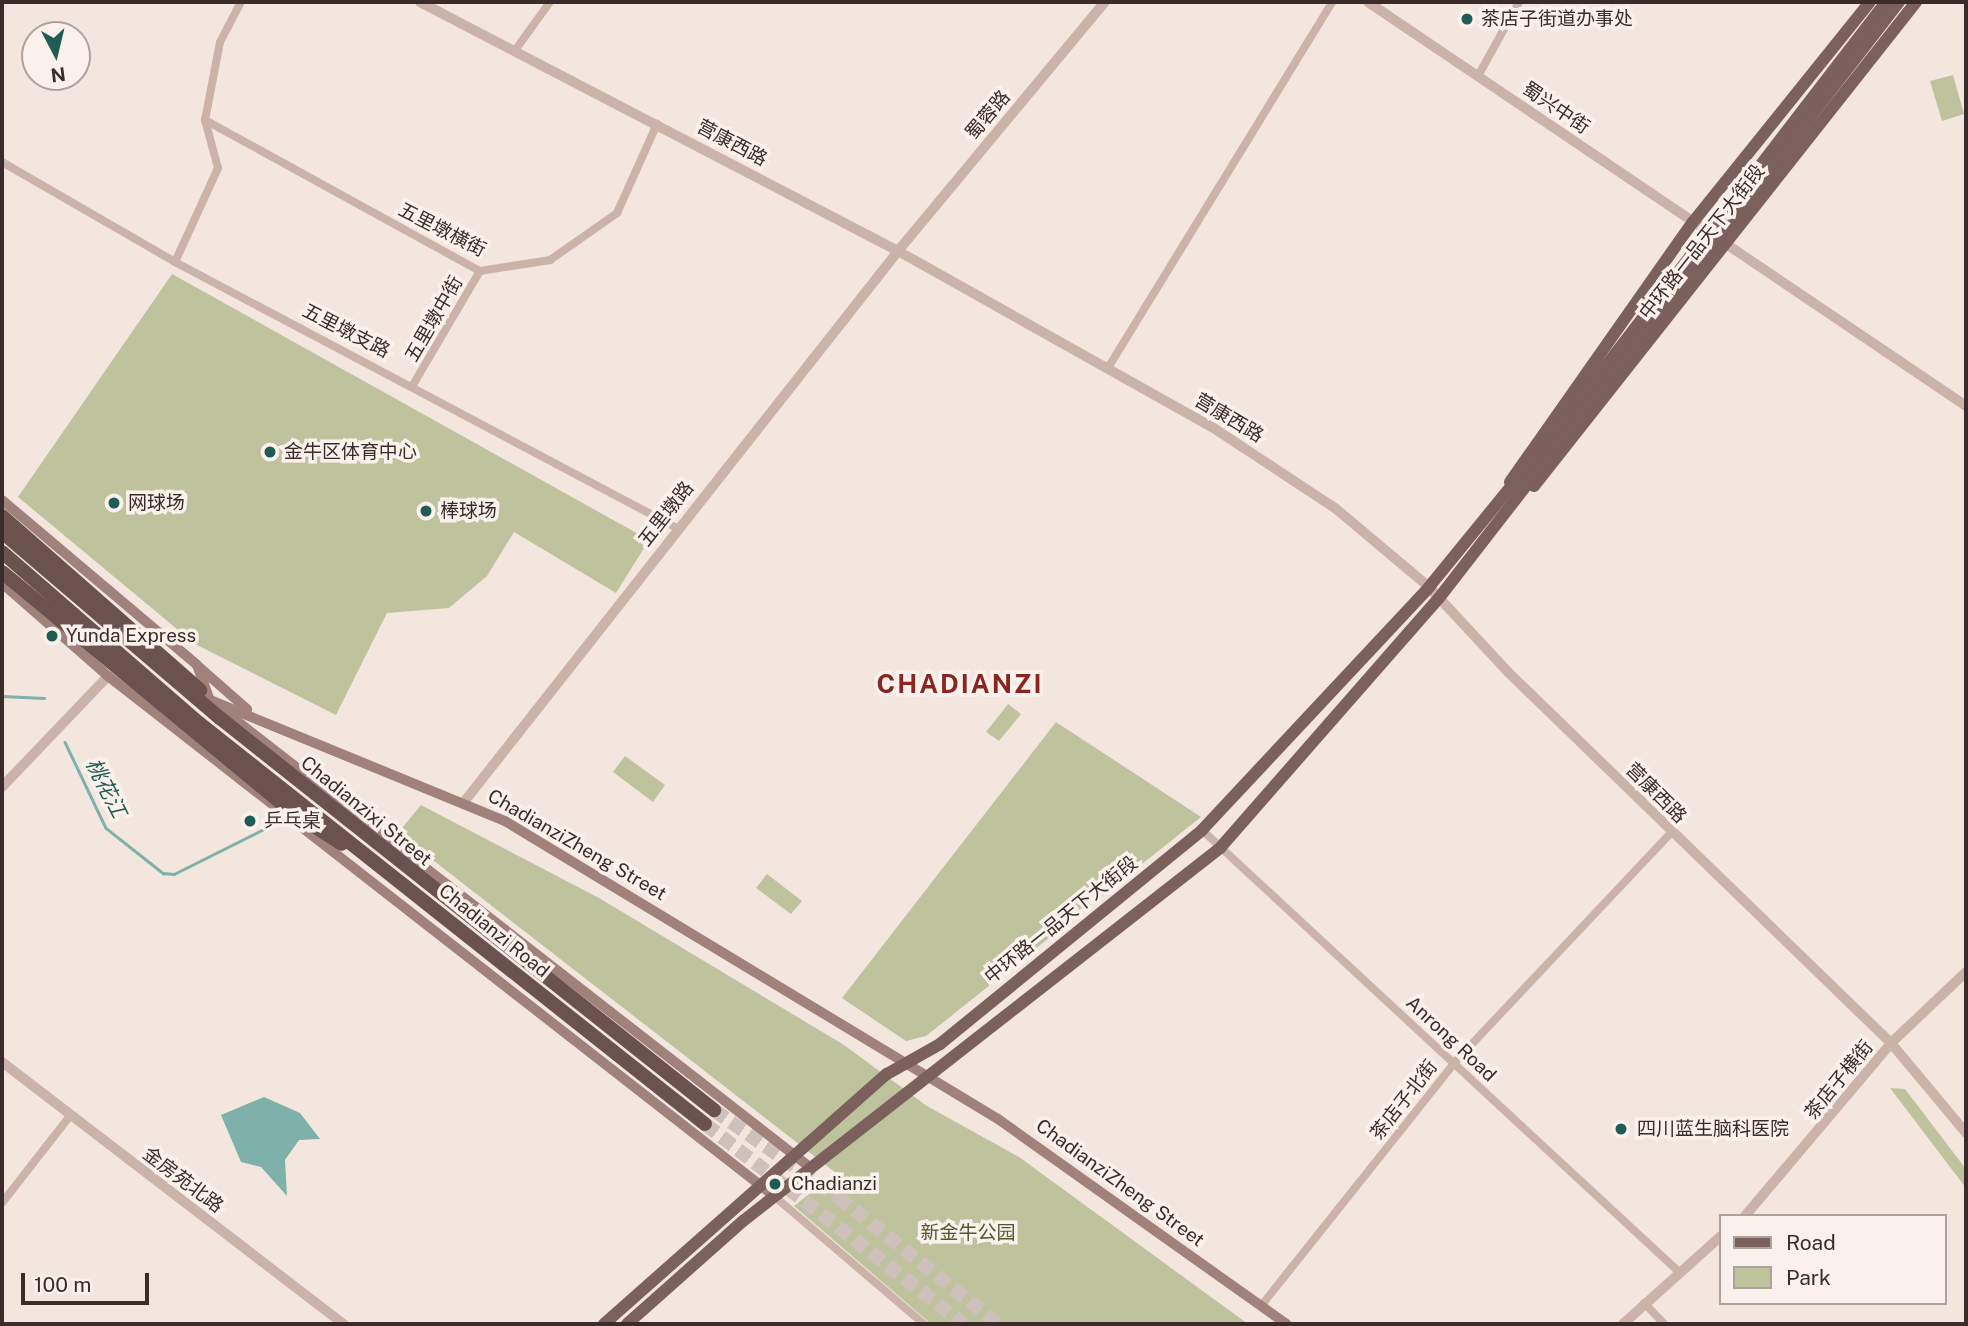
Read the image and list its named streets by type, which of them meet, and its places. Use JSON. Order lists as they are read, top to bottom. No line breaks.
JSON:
{"streets":{"highway":["Chadianzixi Street","Chadianzi Road"],"main road":["中环路一品天下大街段","ChadianziZheng Street"],"street":["蜀兴中街","蜀蓉路","营康西路","五里墩横街","五里墩中街","五里墩支路","五里墩路","Anrong Road","茶店子横街","茶店子北街","金房苑北路"]},"crossings":[["蜀兴中街","中环路一品天下大街段"],["蜀蓉路","营康西路"],["蜀蓉路","五里墩路"],["营康西路","五里墩横街"],["营康西路","中环路一品天下大街段"],["营康西路","五里墩路"],["营康西路","茶店子横街"],["营康西路","茶店子北街"],["五里墩横街","五里墩中街"],["中环路一品天下大街段","ChadianziZheng Street"],["中环路一品天下大街段","Anrong Road"],["五里墩中街","五里墩支路"],["五里墩支路","五里墩路"],["五里墩路","ChadianziZheng Street"],["Chadianzixi Street","ChadianziZheng Street"],["ChadianziZheng Street","茶店子北街"],["Anrong Road","茶店子北街"]],"districts":["CHADIANZI"],"water":["桃花江"],"parks":["新金牛公园"],"places":["茶店子街道办事处","金牛区体育中心","网球场","棒球场","Yunda Express","乒乓桌","四川蓝生脑科医院","Chadianzi"],"legend":["Road","Park"],"scale_bar":"100 m","north":"bottom"}
